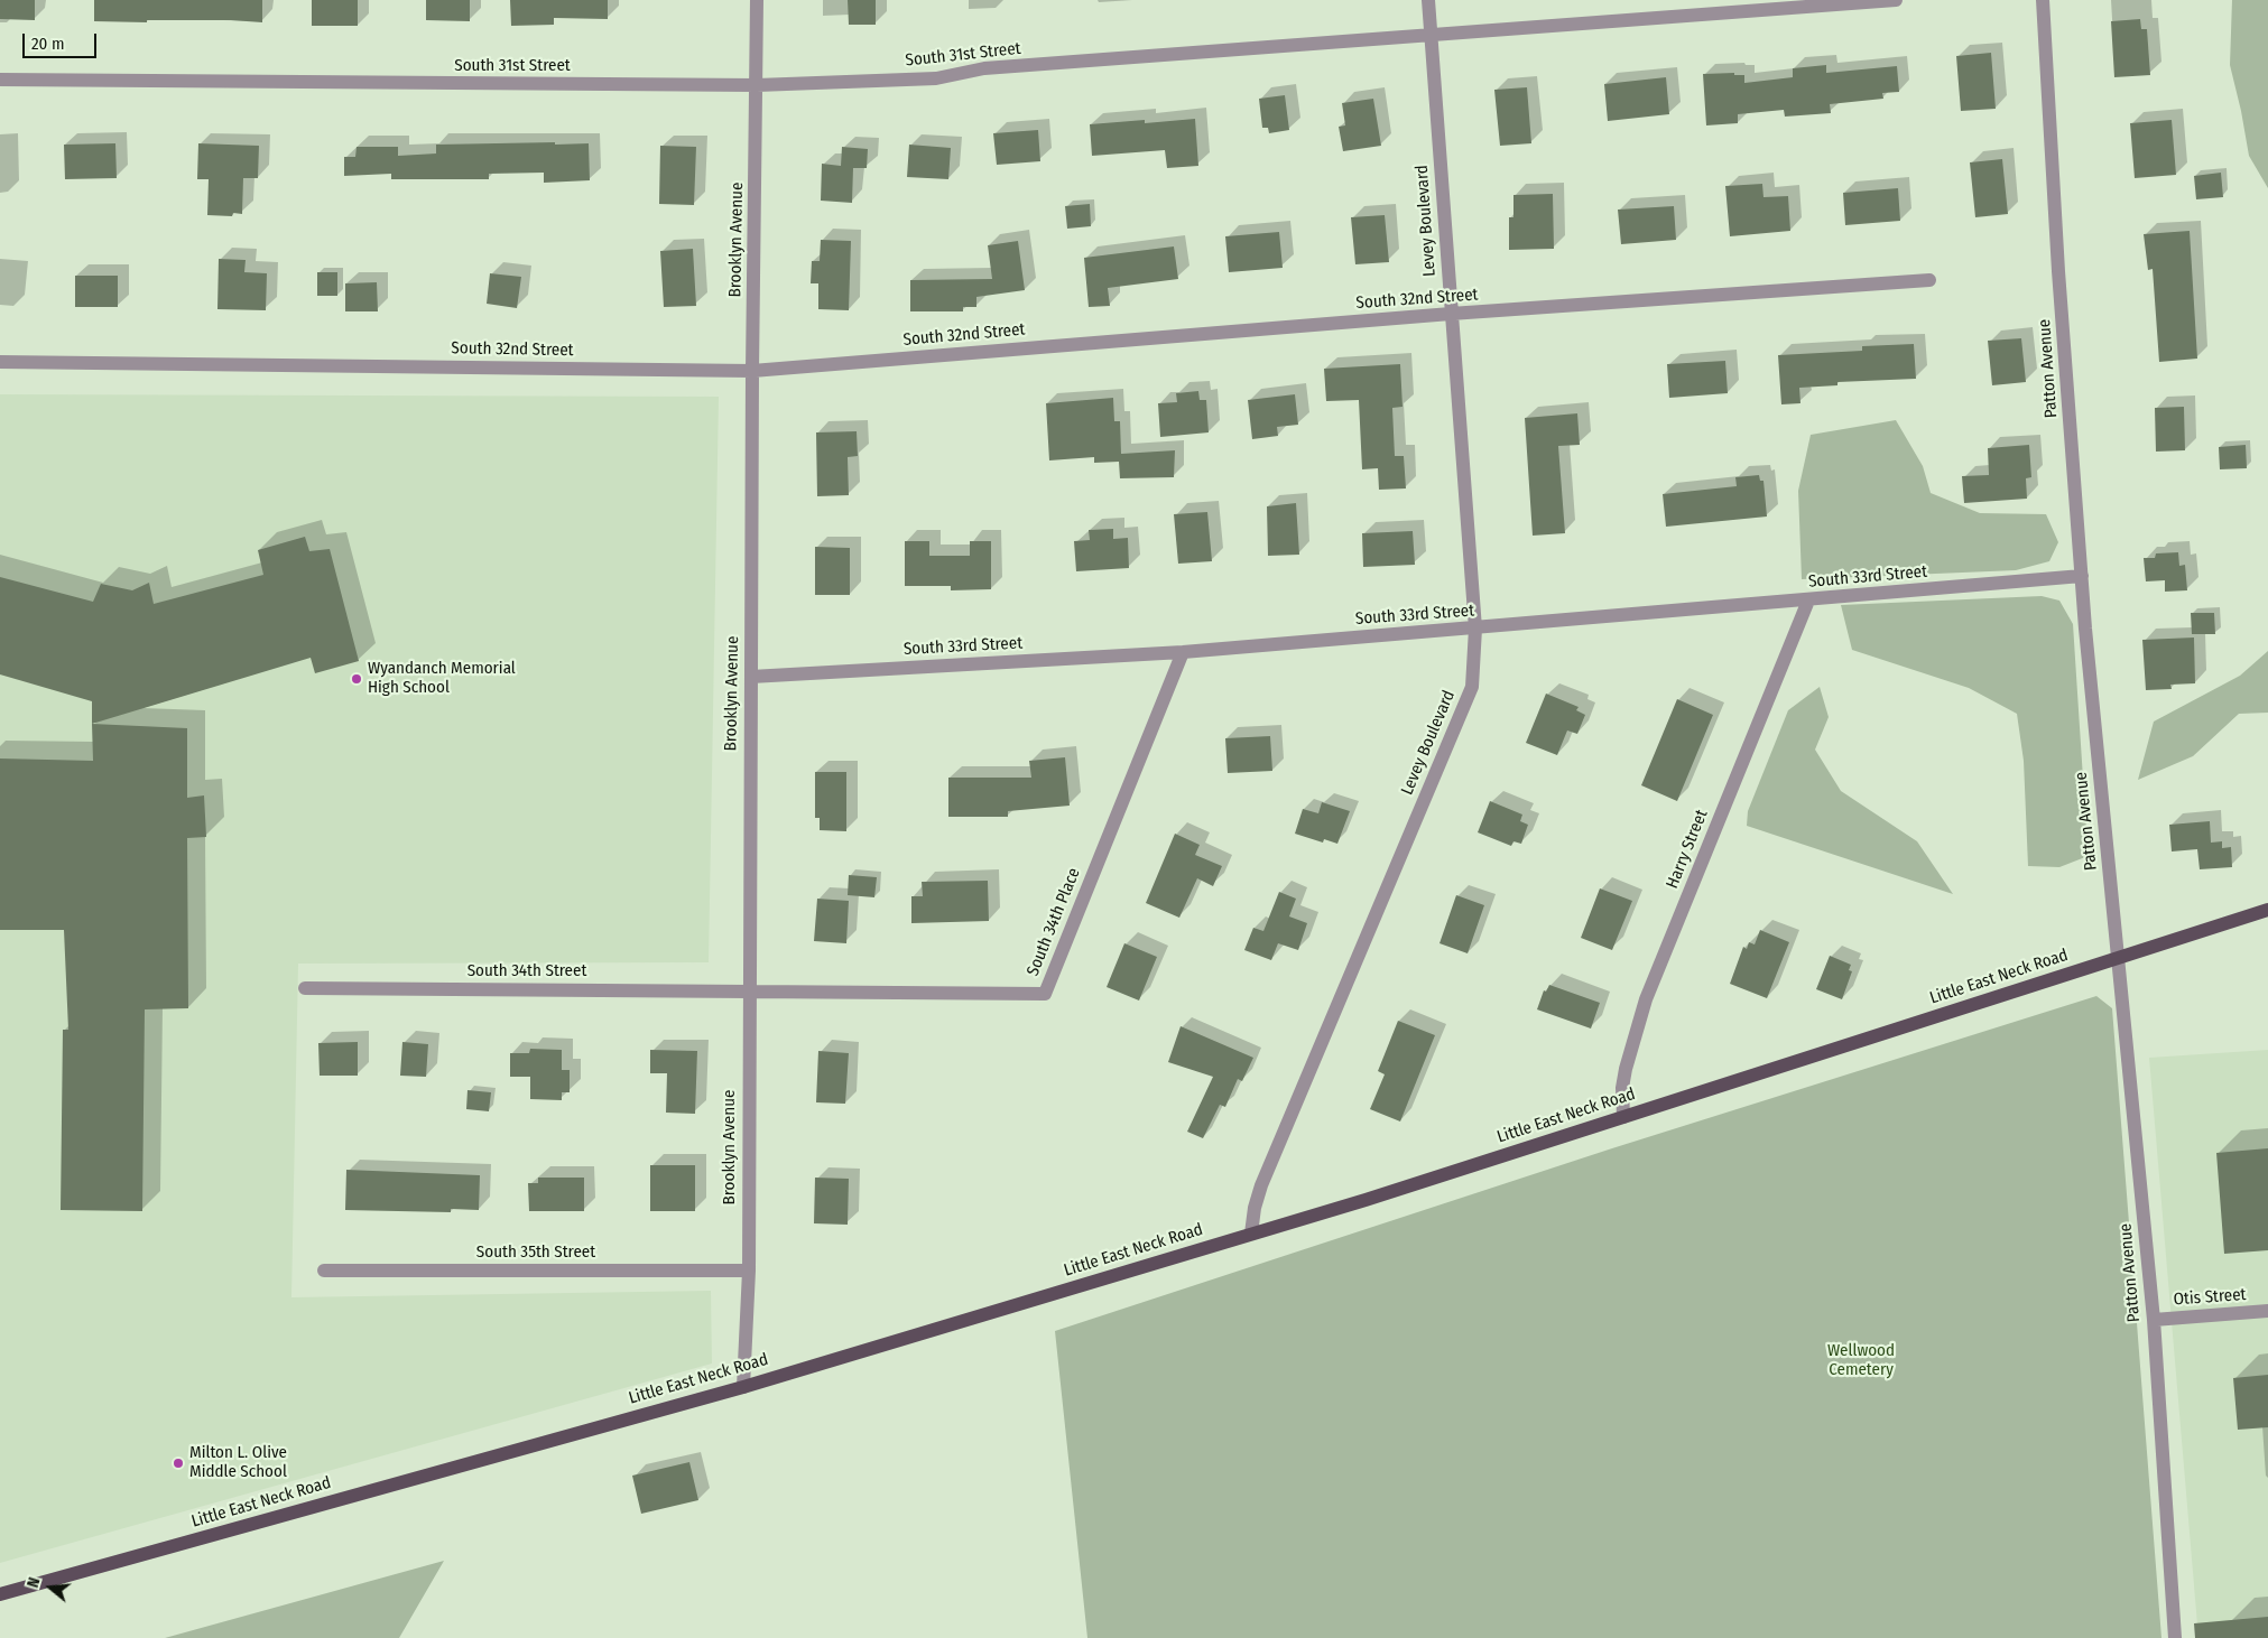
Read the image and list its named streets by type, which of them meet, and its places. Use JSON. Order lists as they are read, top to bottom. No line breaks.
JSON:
{"streets":{"main road":["Little East Neck Road"],"street":["South 31st Street","Levey Boulevard","Brooklyn Avenue","South 32nd Street","Patton Avenue","South 33rd Street","Harry Street","South 34th Place","South 34th Street","South 35th Street","Otis Street"]},"crossings":[["South 31st Street","Levey Boulevard"],["South 31st Street","Brooklyn Avenue"],["Levey Boulevard","South 32nd Street"],["Levey Boulevard","South 33rd Street"],["Levey Boulevard","Little East Neck Road"],["Brooklyn Avenue","South 32nd Street"],["Brooklyn Avenue","South 33rd Street"],["Brooklyn Avenue","South 34th Place"],["Brooklyn Avenue","South 34th Street"],["Brooklyn Avenue","Little East Neck Road"],["Brooklyn Avenue","South 35th Street"],["Patton Avenue","South 33rd Street"],["Patton Avenue","Little East Neck Road"],["Patton Avenue","Otis Street"],["South 33rd Street","Harry Street"],["South 33rd Street","South 34th Place"],["Harry Street","Little East Neck Road"],["South 34th Place","South 34th Street"]],"parks":["Wellwood Cemetery"],"places":["Wyandanch Memorial High School","Milton L. Olive Middle School"],"scale_bar":"20 m","north":"left"}
